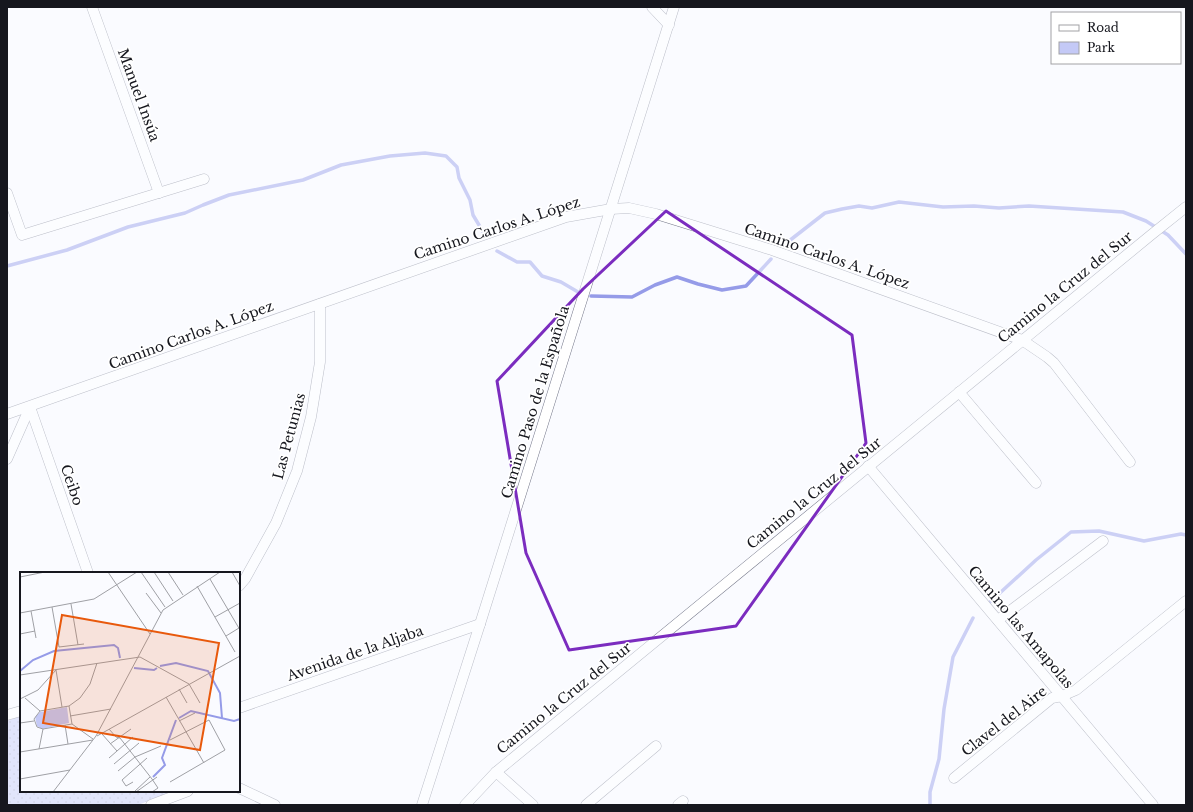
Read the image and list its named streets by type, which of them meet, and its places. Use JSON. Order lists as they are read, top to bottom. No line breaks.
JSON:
{"streets":{"street":["Manuel Insúa","Camino Carlos A. López","Camino la Cruz del Sur","Camino Paso de la Española","Las Petunias","Ceibo","Camino las Amapolas","Avenida de la Aljaba","Clavel del Aire"]},"crossings":[["Camino Carlos A. López","Camino la Cruz del Sur"],["Camino Carlos A. López","Camino Paso de la Española"],["Camino Carlos A. López","Las Petunias"],["Camino Carlos A. López","Ceibo"],["Camino la Cruz del Sur","Camino las Amapolas"],["Camino Paso de la Española","Avenida de la Aljaba"],["Camino las Amapolas","Clavel del Aire"]],"legend":["Road","Park"]}
